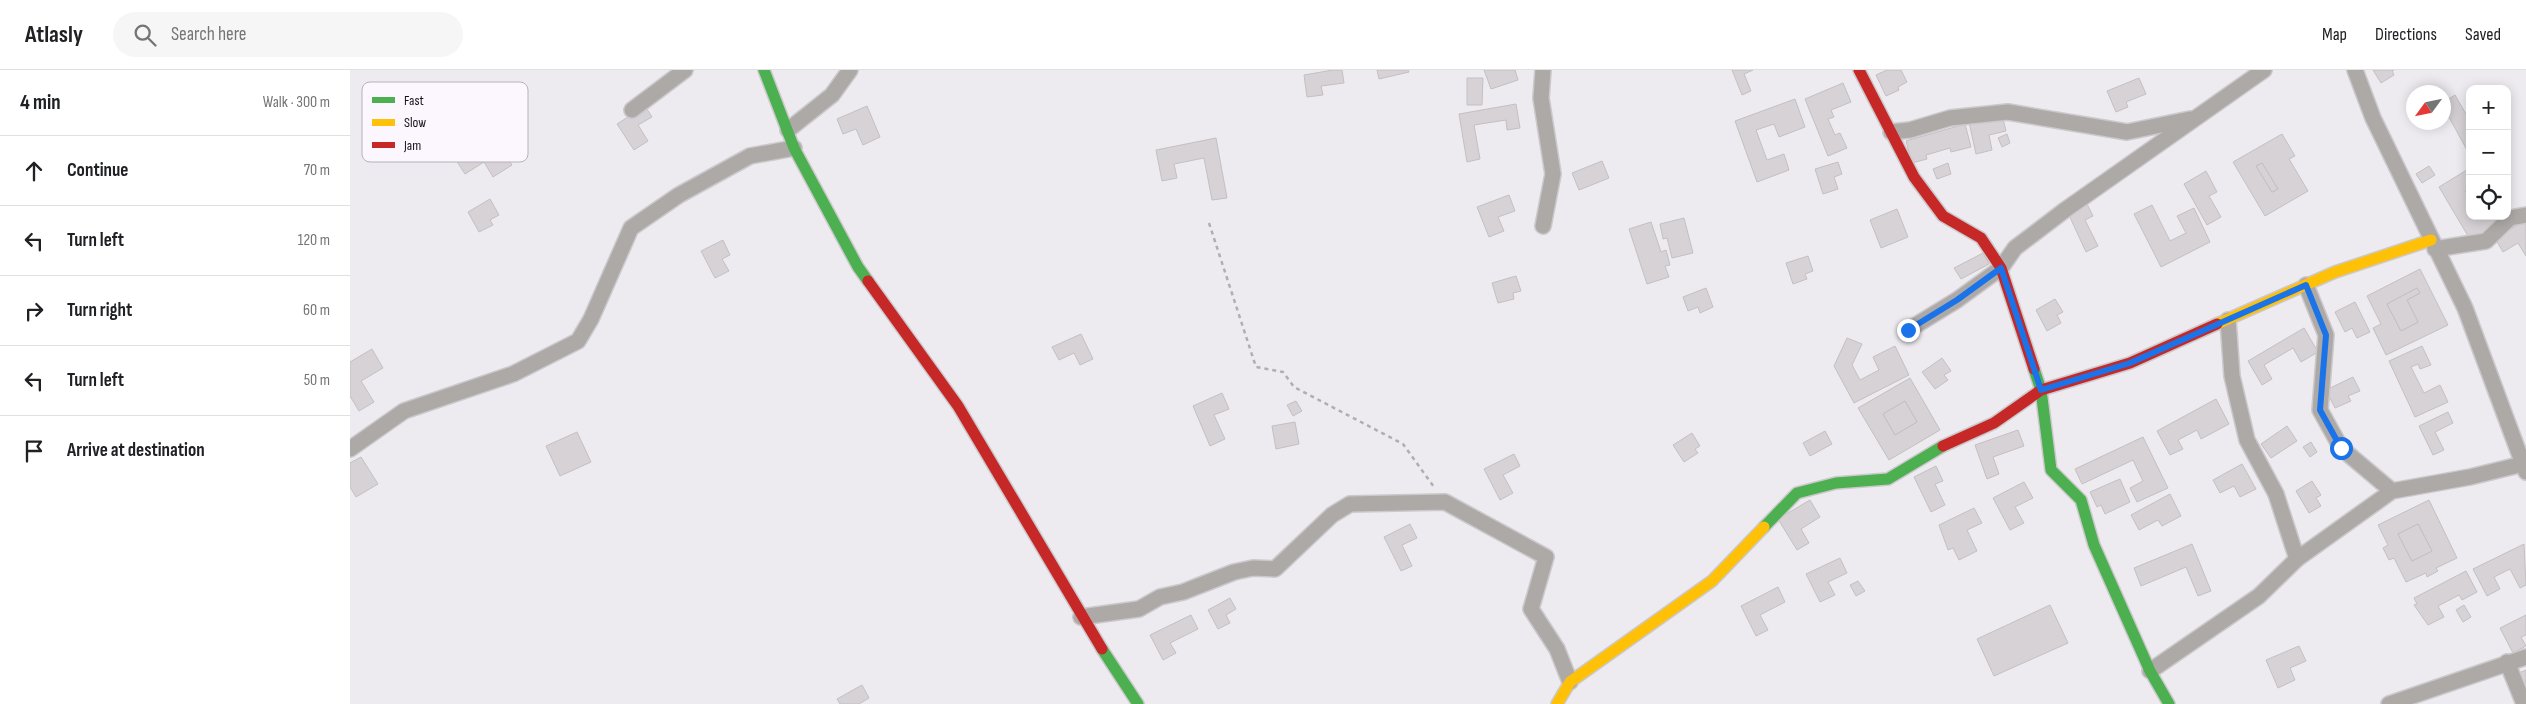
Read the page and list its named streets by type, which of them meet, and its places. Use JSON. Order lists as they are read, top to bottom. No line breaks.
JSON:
{"legend":["Fast","Slow","Jam"],"north":"bottom left","page":{"header":"Atlasly","search":"Search here","nav":["Map","Directions","Saved"],"heading":["4 min","Walk · 300 m"],"map_buttons":["+","−"],"list":[["Continue","70 m"],["Turn left","120 m"],["Turn right","60 m"],["Turn left","50 m"],"Arrive at destination"]}}
